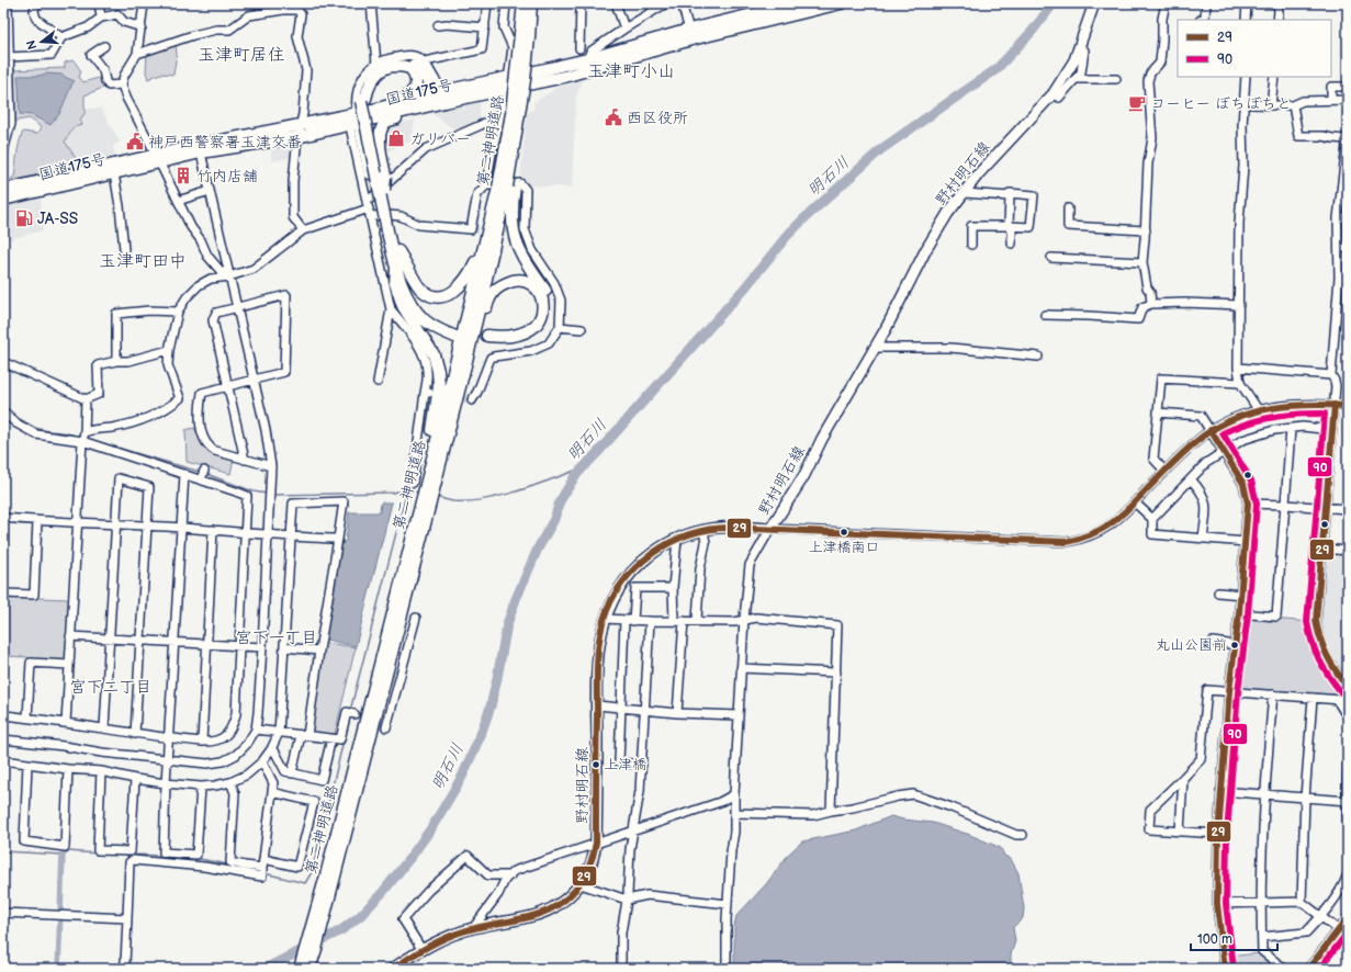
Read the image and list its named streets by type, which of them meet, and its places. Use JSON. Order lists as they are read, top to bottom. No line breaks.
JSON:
{"streets":{"highway":["国道175号","第二神明道路"],"main road":["野村明石線"]},"districts":["玉津町居住","玉津町小山","玉津町田中","宮下一丁目","宮下二丁目"],"water":["明石川"],"places":{"cafe":["コーヒー ぼちぼちと"],"public building":["西区役所","神戸西警察署玉津交番"],"shop":["ガリバー"],"building":["竹内店舗"],"fuel station":["JA-SS"],"other":["上津橋南口","丸山公園前","上津橋"]},"lines":["transit line 29","transit line 90"],"legend":["29","90"],"scale_bar":"100 m","north":"left"}
